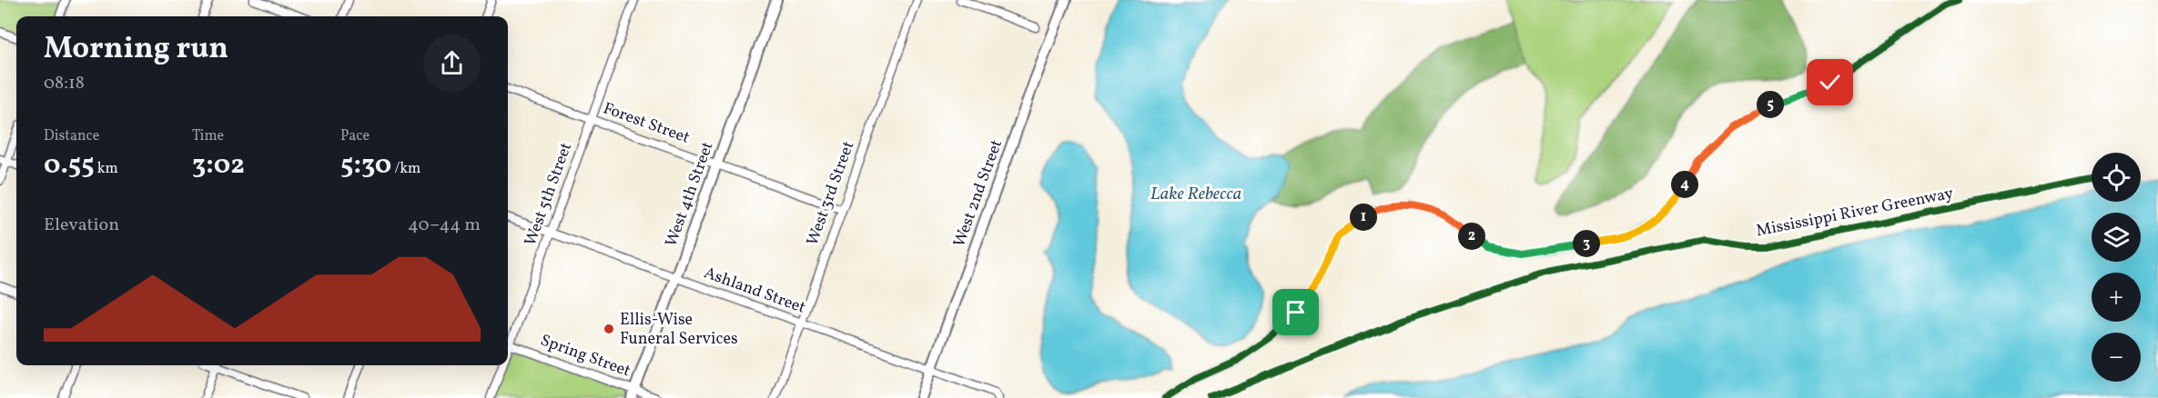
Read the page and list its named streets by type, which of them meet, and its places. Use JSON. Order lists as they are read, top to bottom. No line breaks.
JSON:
{"streets":{"street":["Forest Street","West 3rd Street","West 2nd Street","West 5th Street","West 4th Street","Ashland Street","Spring Street"],"cycle path":["Mississippi River Greenway"]},"crossings":[["Forest Street","West 3rd Street"],["Forest Street","West 5th Street"],["Forest Street","West 4th Street"],["West 3rd Street","Ashland Street"],["West 2nd Street","Ashland Street"],["West 5th Street","Ashland Street"],["West 4th Street","Ashland Street"],["West 4th Street","Spring Street"]],"water":["Lake Rebecca"],"places":["Ellis-Wise Funeral Services"],"page":{"heading":["Morning run","08:18"],"pins":["5","4","1","2","3"],"stats":[["Distance","0.55 km"],["Time","3:02"],["Pace","5:30 /km"]],"map_buttons":["+","−"],"chart":["Elevation","40–44 m"]}}
